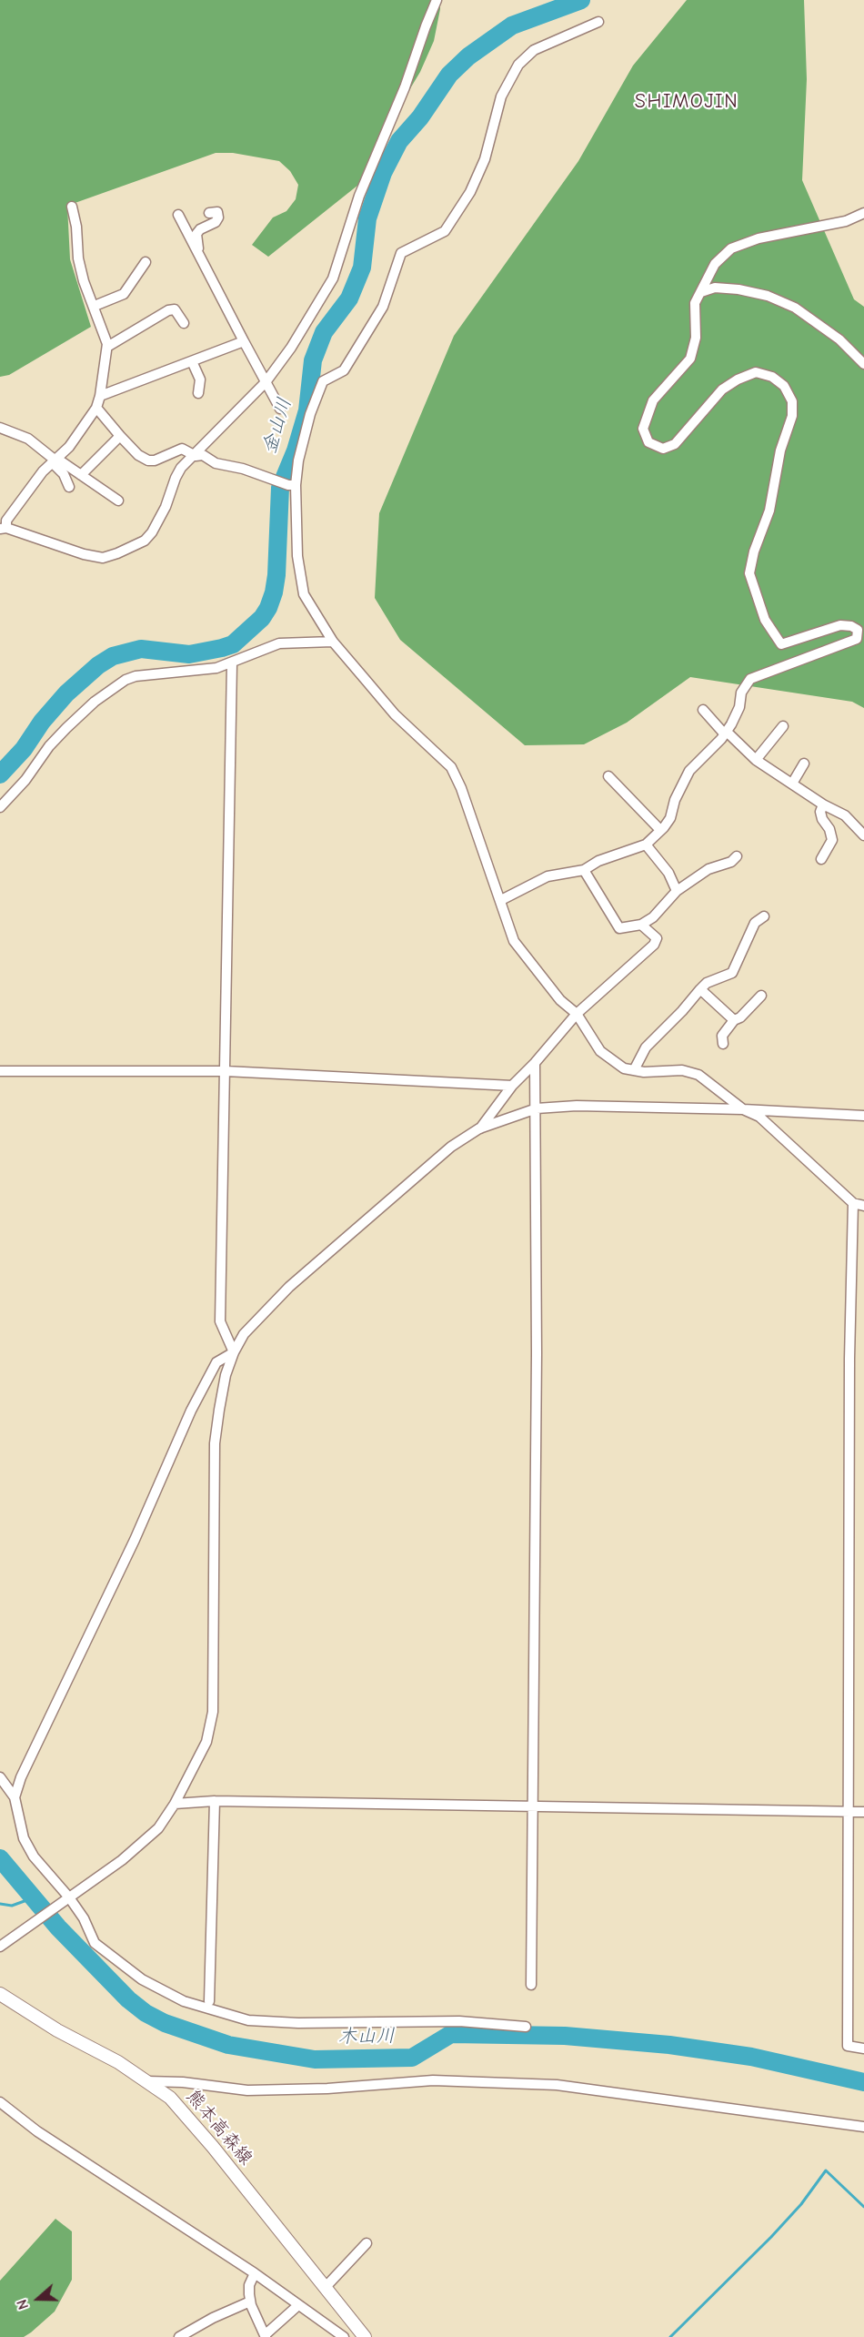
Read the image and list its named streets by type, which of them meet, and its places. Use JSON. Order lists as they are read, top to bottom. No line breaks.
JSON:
{"streets":{"main road":["熊本高森線"]},"districts":["SHIMOJIN"],"water":["金山川","木山川"],"north":"left"}
